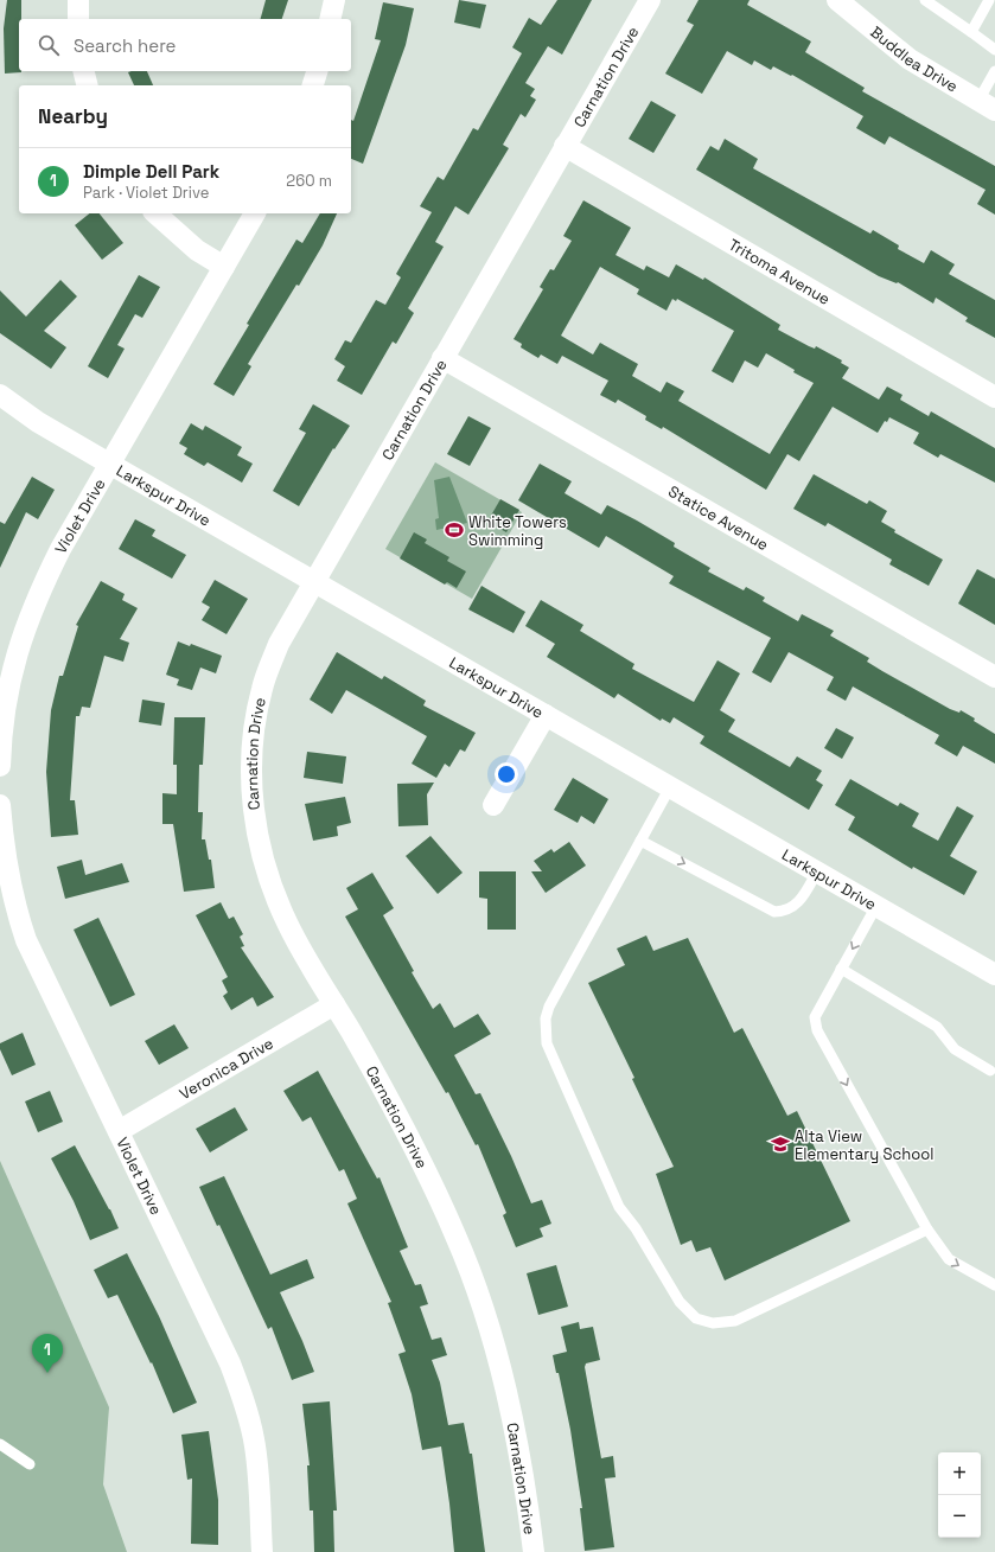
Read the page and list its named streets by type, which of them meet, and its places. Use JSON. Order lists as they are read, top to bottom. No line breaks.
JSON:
{"streets":{"street":["Buddlea Drive","Carnation Drive","Tritoma Avenue","Larkspur Drive","Violet Drive","Statice Avenue","Veronica Drive"]},"crossings":[["Carnation Drive","Tritoma Avenue"],["Carnation Drive","Larkspur Drive"],["Carnation Drive","Statice Avenue"],["Carnation Drive","Veronica Drive"],["Larkspur Drive","Violet Drive"],["Violet Drive","Veronica Drive"]],"places":{"sports":["White Towers Swimming"],"school or university":["Alta View Elementary School"]},"page":{"search":"Search here","heading":"Nearby","list":[{"mark":"1","name":"Dimple Dell Park","note":"Park · Violet Drive","value":"260 m"}],"pins":"1","map_buttons":["+","−"]}}
